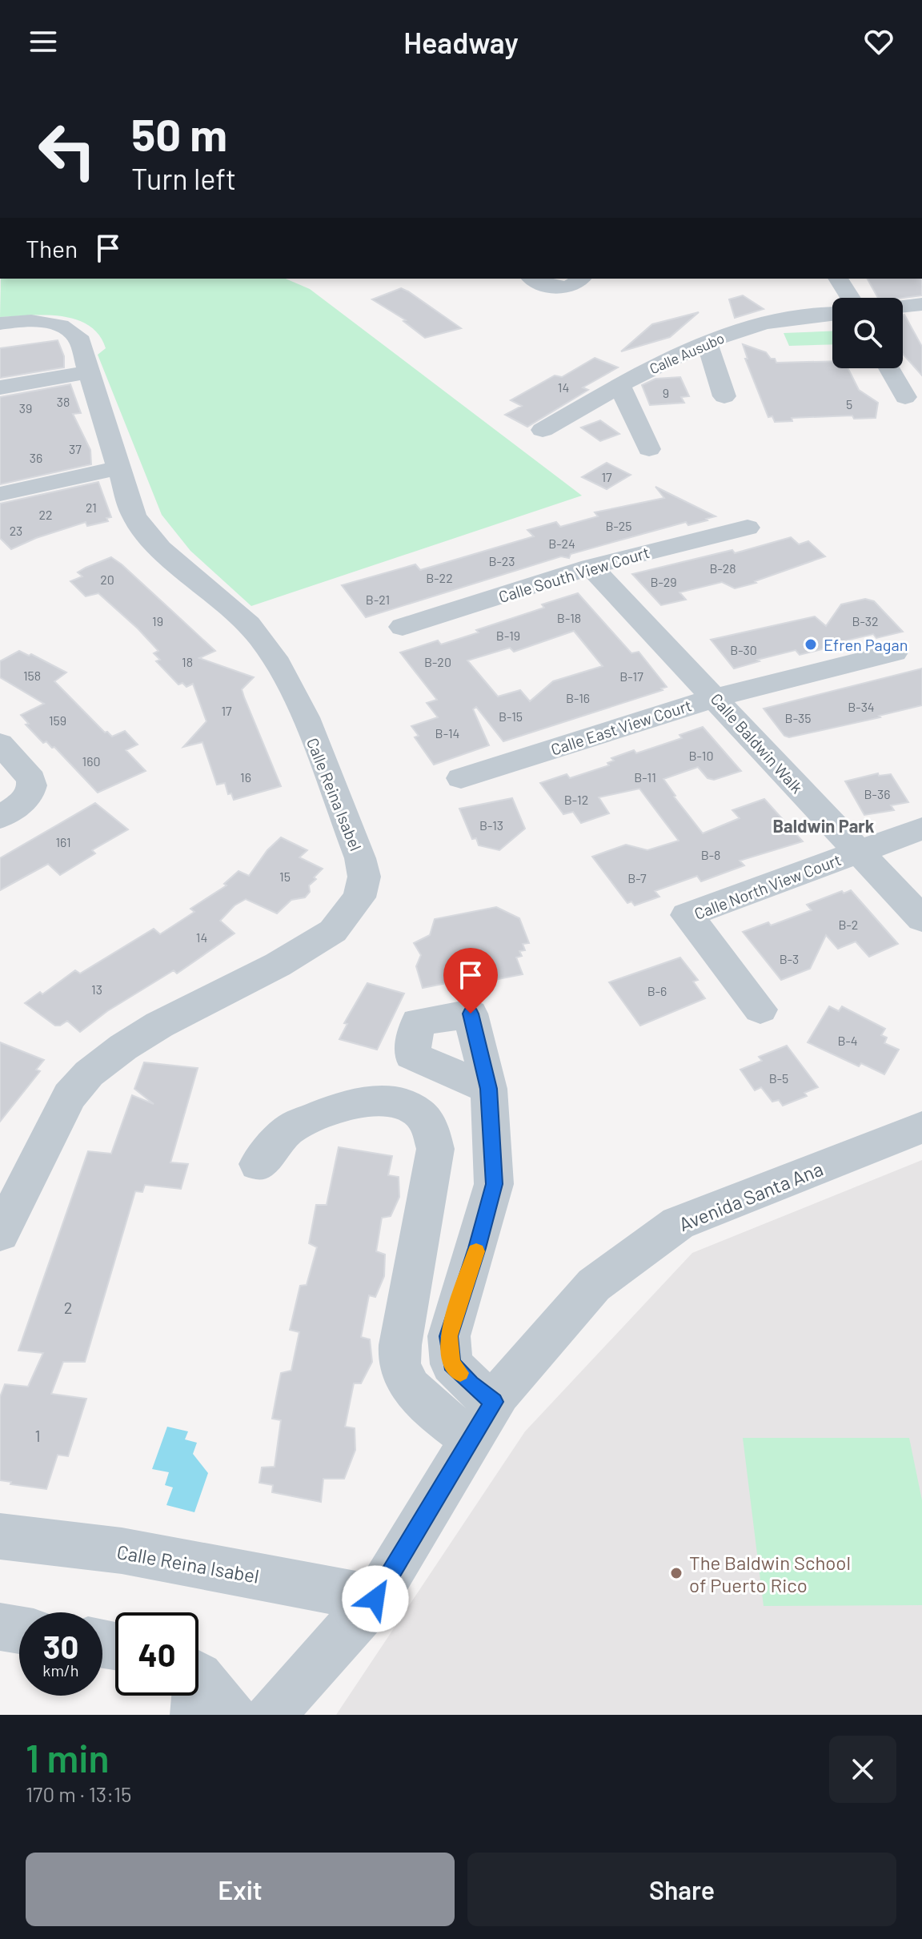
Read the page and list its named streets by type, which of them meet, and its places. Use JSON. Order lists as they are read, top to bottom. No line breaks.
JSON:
{"streets":{"street":["Calle Ausubo","Calle South View Court","Calle East View Court","Calle Baldwin Walk","Calle Reina Isabel","Calle North View Court","Avenida Santa Ana"]},"crossings":[["Calle South View Court","Calle Baldwin Walk"],["Calle East View Court","Calle Baldwin Walk"],["Calle Baldwin Walk","Calle North View Court"],["Calle Reina Isabel","Avenida Santa Ana"]],"districts":["Baldwin Park"],"places":["Efren Pagan","The Baldwin School of Puerto Rico"],"house_numbers":["14","9","38","5","39","37","36","17","21","22","B-25","23","B-24","B-23","B-28","B-22","20","B-29","B-21","B-18","19","B-32","B-19","B-30","18","B-20","158","B-17","B-16","B-34","17","B-15","B-35","159","B-14","B-10","160","16","B-11","B-36","B-12","B-13","161","B-8","15","B-7","B-2","14","B-3","13","B-6","B-4","B-5","2","1"],"page":{"header":"Headway","turn":["50 m","Turn left"],"then":"Then","speed":"30 km/h","limit":"40","heading":["1 min","170 m · 13:15"],"buttons":["Exit","Share"]}}
